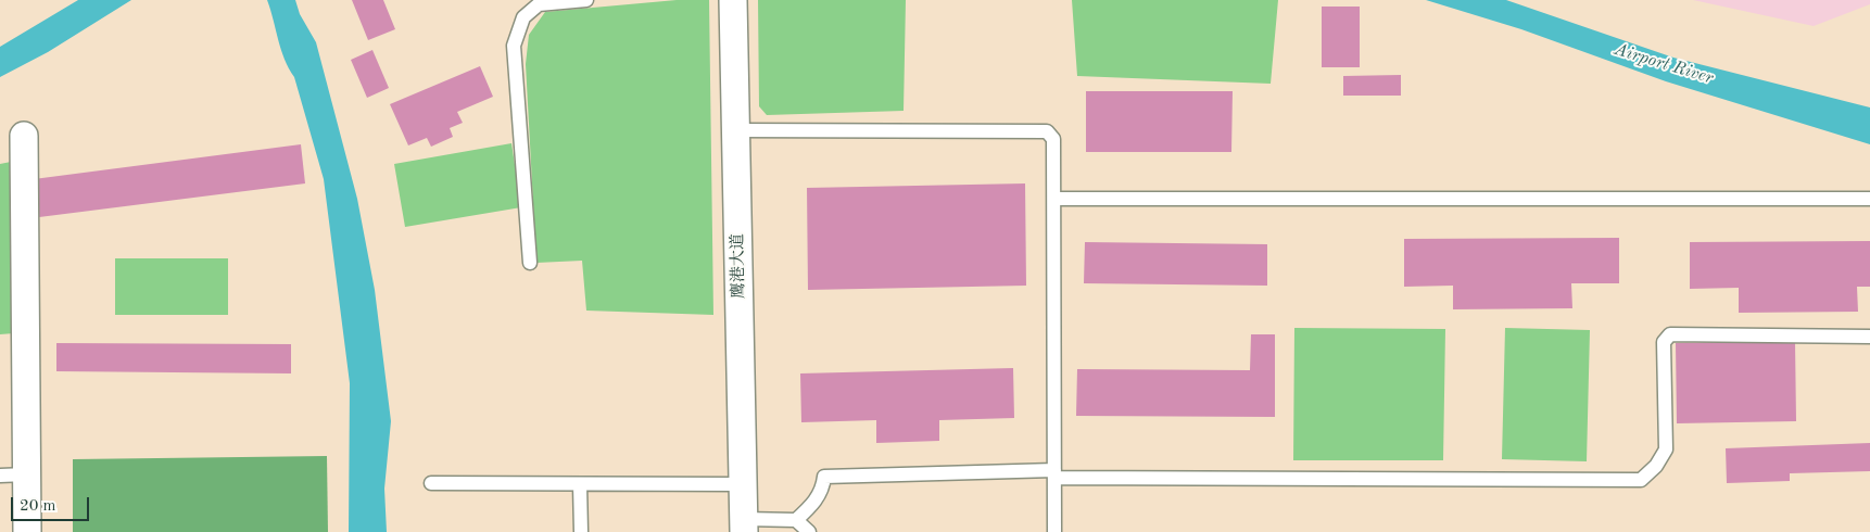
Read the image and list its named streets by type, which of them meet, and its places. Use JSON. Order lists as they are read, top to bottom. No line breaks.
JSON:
{"streets":{"street":["鹰港大道"]},"water":["Airport River"],"scale_bar":"20 m"}
